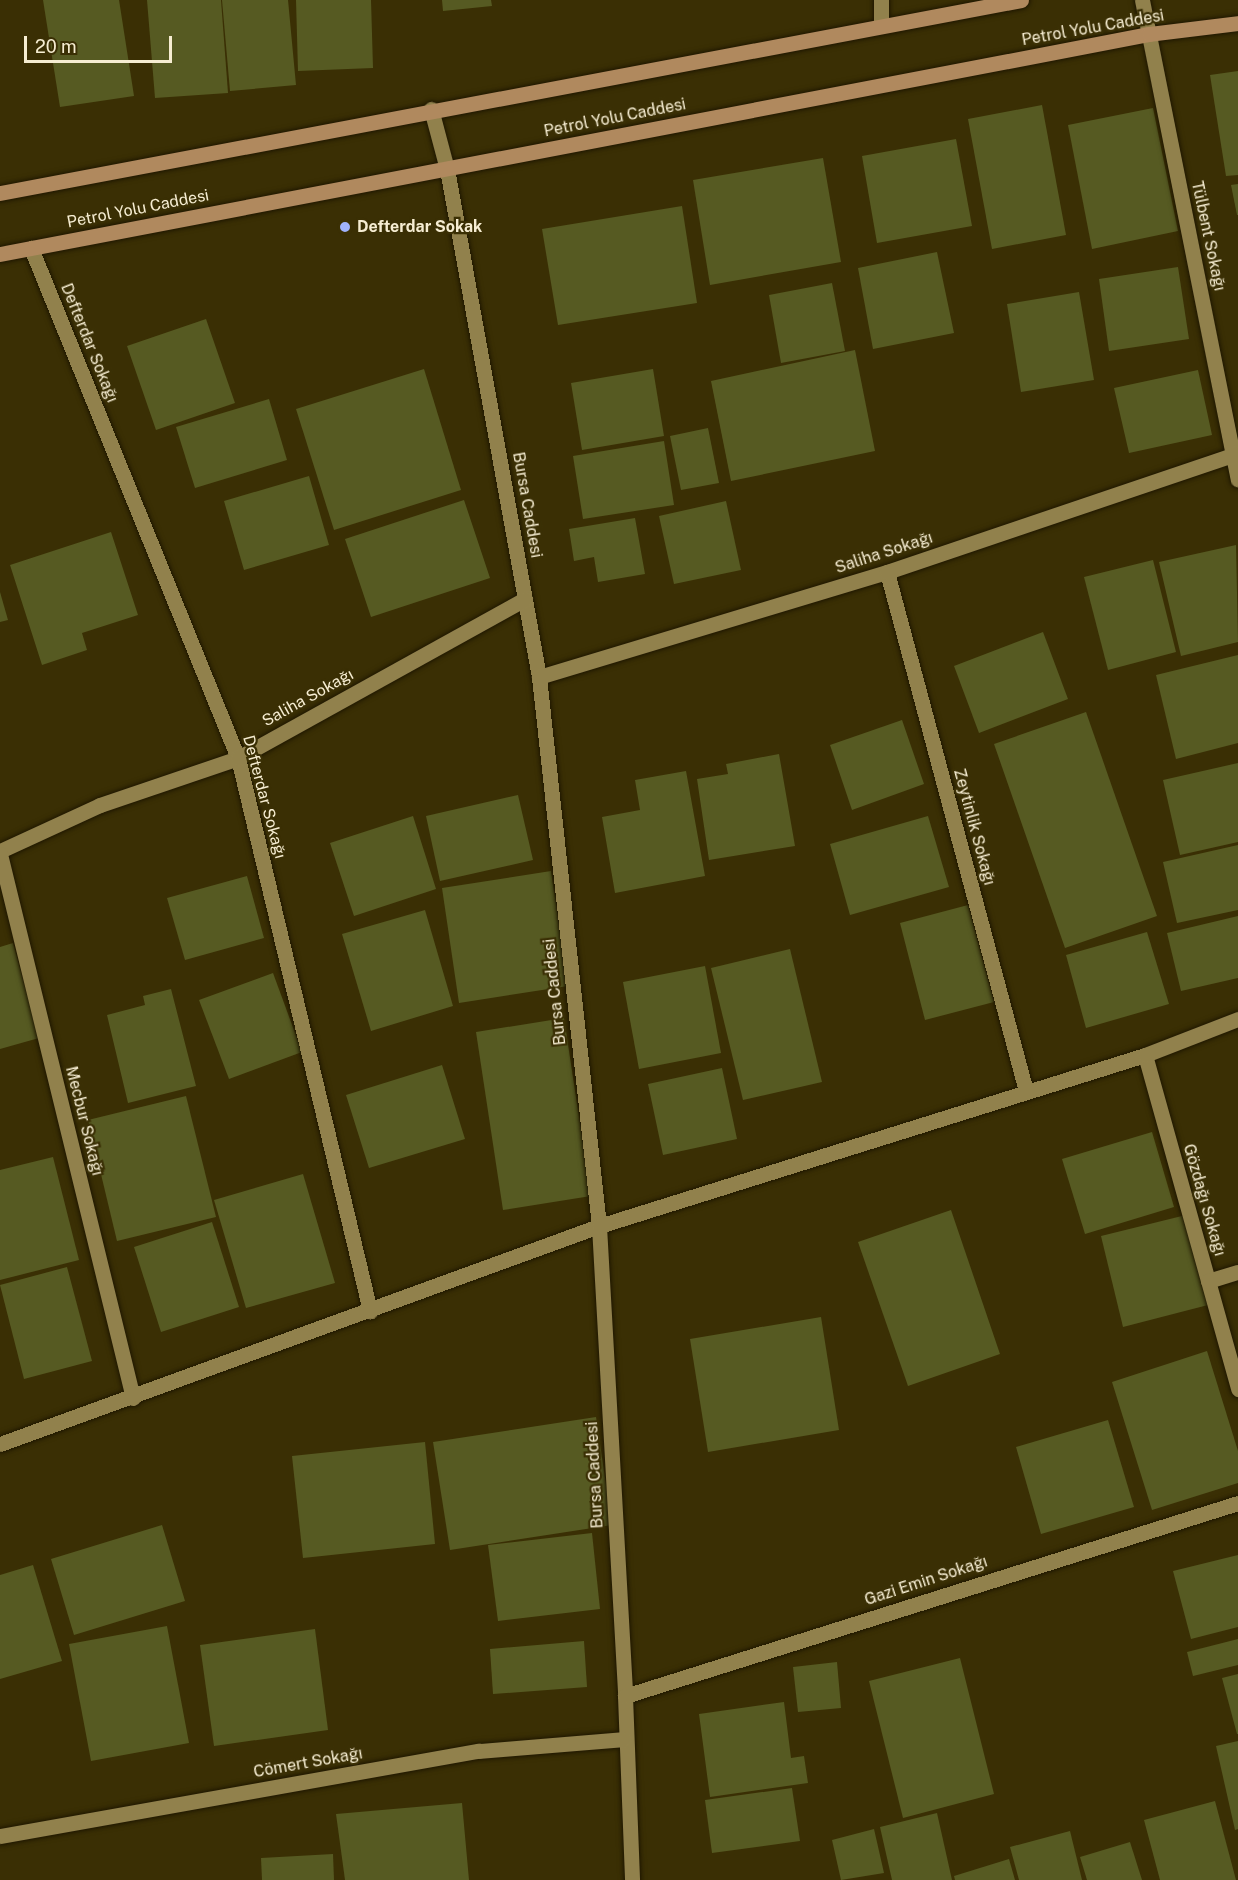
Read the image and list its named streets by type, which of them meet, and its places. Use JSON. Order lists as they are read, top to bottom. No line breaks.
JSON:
{"streets":{"main road":["Petrol Yolu Caddesi"],"street":["Tülbent Sokağı","Defterdar Sokağı","Bursa Caddesi","Saliha Sokağı","Zeytinlik Sokağı","Mecbur Sokağı","Gözdağı Sokağı","Gazi Emin Sokağı","Cömert Sokağı"]},"crossings":[["Petrol Yolu Caddesi","Tülbent Sokağı"],["Petrol Yolu Caddesi","Defterdar Sokağı"],["Petrol Yolu Caddesi","Bursa Caddesi"],["Tülbent Sokağı","Saliha Sokağı"],["Defterdar Sokağı","Saliha Sokağı"],["Bursa Caddesi","Saliha Sokağı"],["Bursa Caddesi","Gazi Emin Sokağı"],["Bursa Caddesi","Cömert Sokağı"],["Saliha Sokağı","Zeytinlik Sokağı"],["Saliha Sokağı","Mecbur Sokağı"]],"places":["Defterdar Sokak"],"scale_bar":"20 m"}
